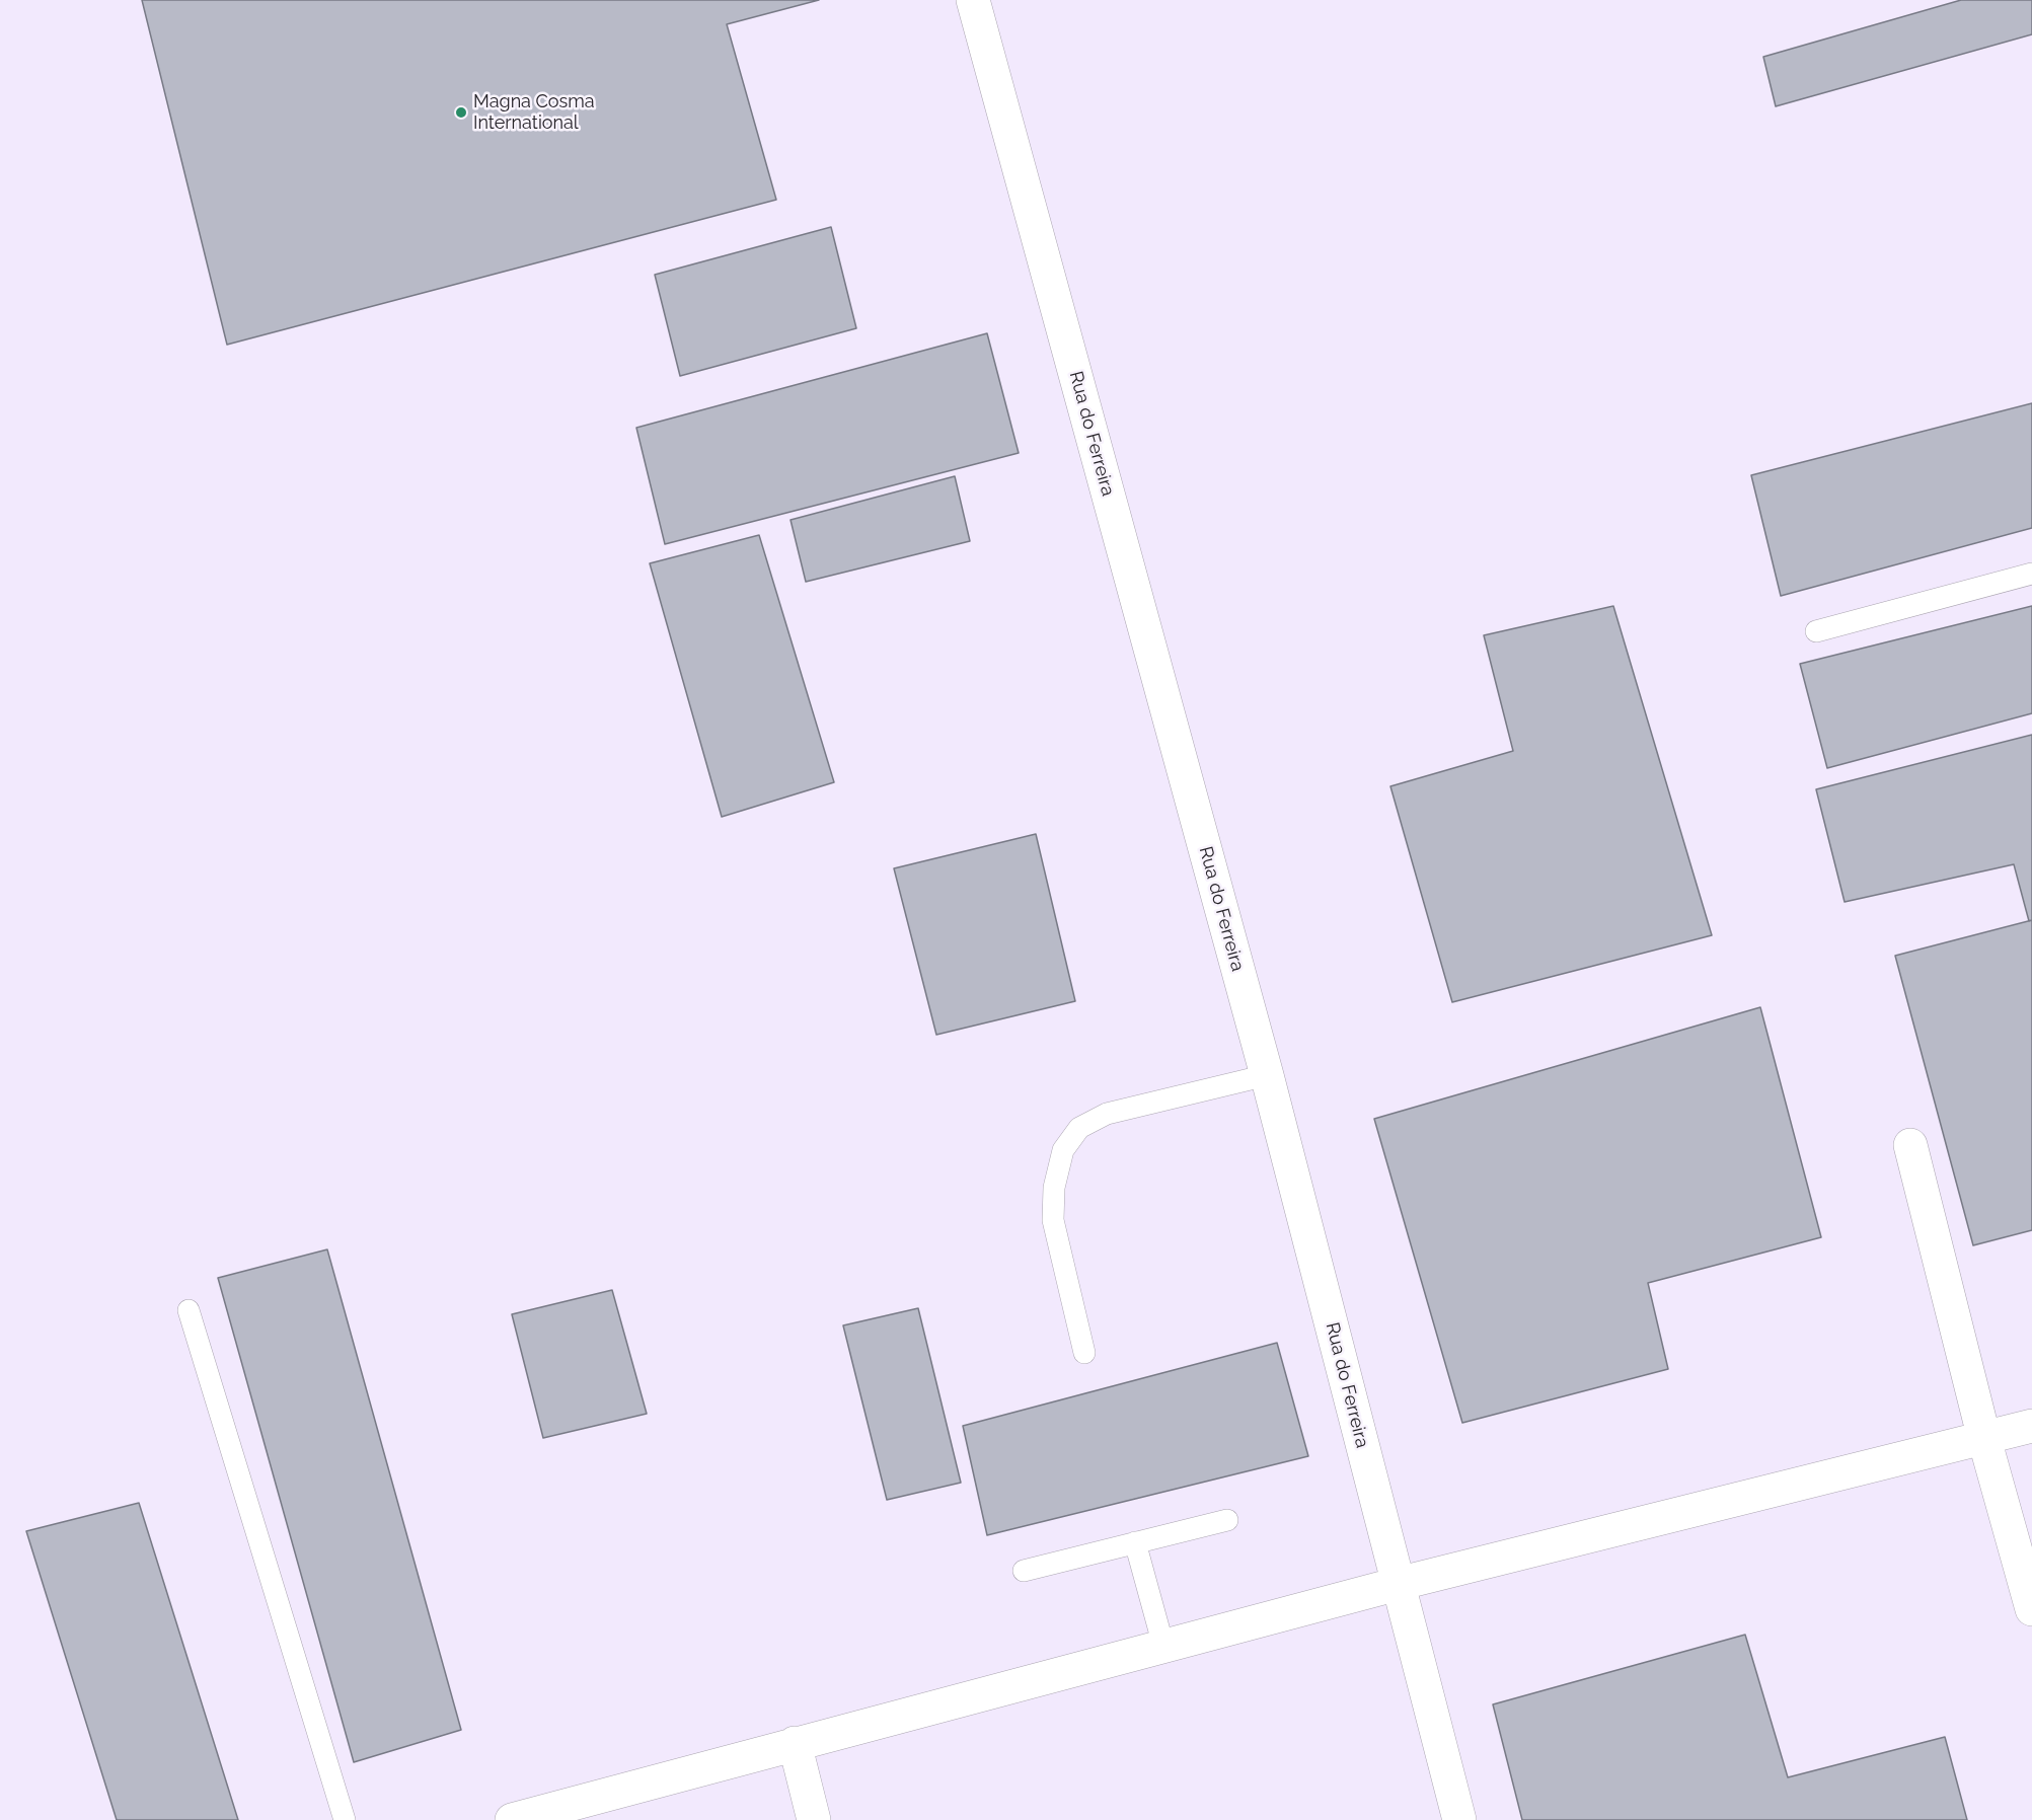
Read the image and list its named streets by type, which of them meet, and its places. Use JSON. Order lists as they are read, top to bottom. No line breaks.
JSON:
{"streets":{"street":["Rua do Ferreira"]},"places":["Magna Cosma International"]}
